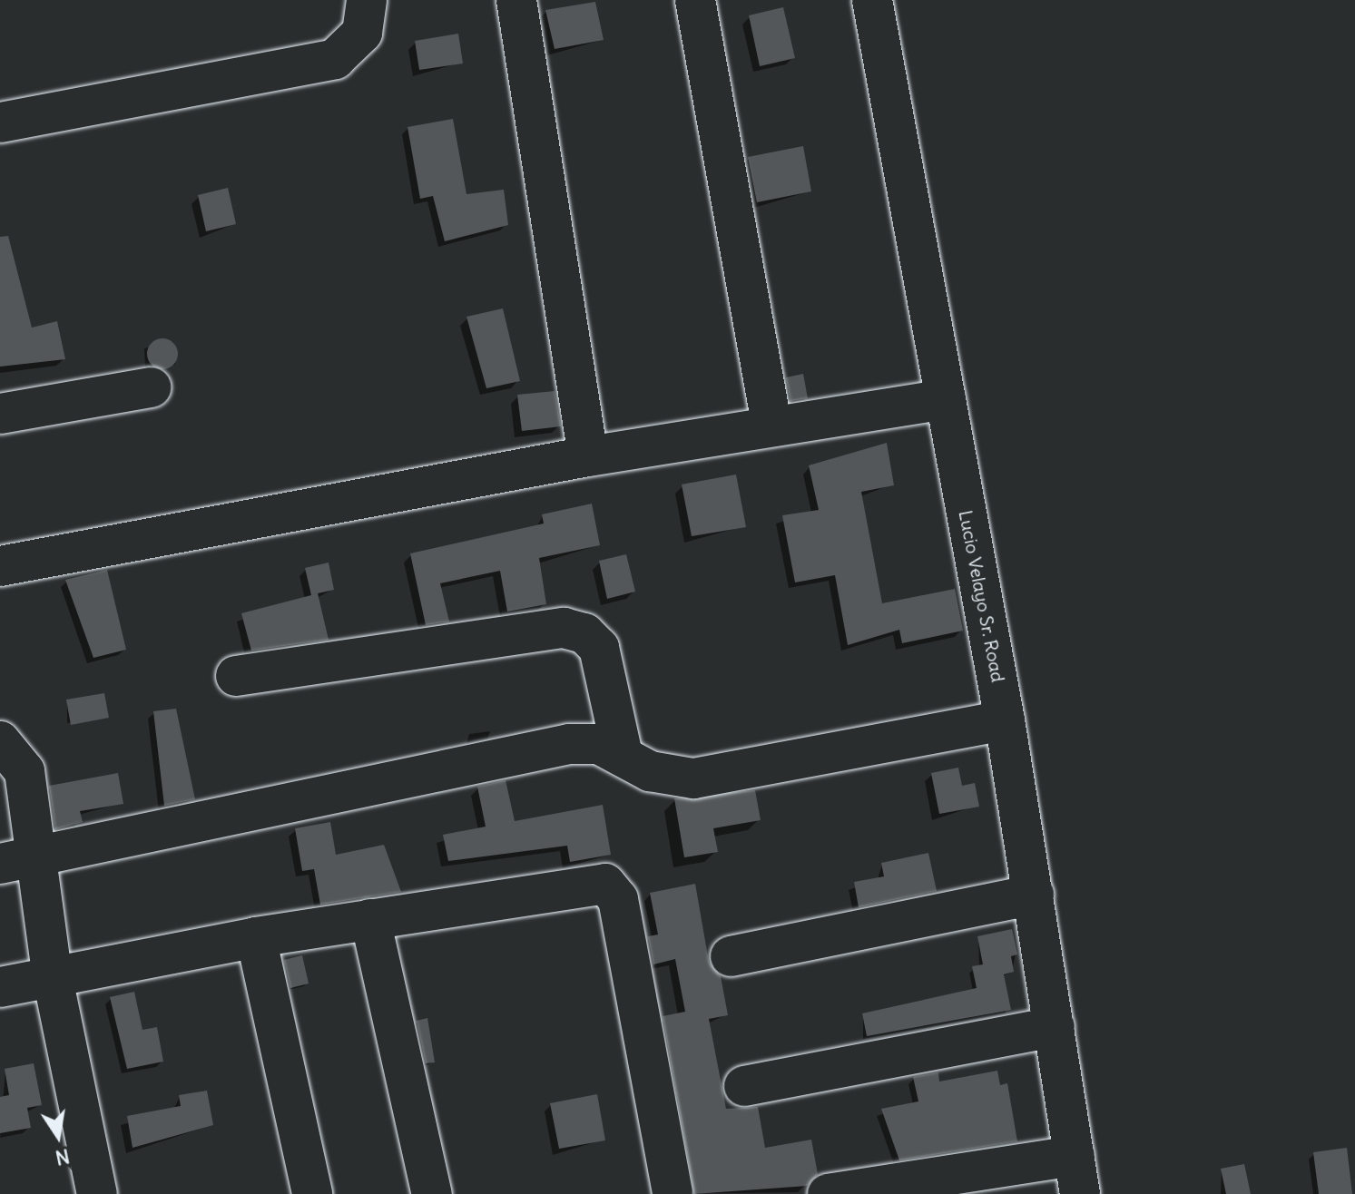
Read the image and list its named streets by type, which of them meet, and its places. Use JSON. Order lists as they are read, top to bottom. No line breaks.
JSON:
{"streets":{"street":["Lucio Velayo Sr. Road"]},"north":"bottom"}
